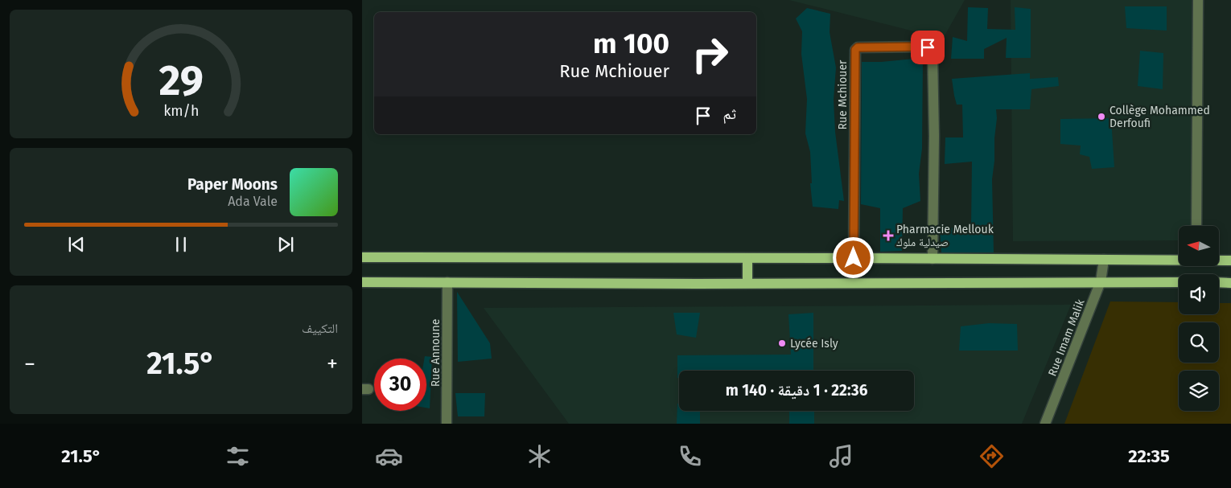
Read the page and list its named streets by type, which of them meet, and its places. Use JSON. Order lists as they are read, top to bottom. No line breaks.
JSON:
{"streets":{"street":["Rue Mchiouer","Rue Imam Malik","Rue Announe"]},"places":{"other":["Collège Mohammed Derfoufi","Lycée Isly"],"health":["Pharmacie Mellouk صيدلية ملوك"]},"north":"left","page":{"turn":["100 m","Rue Mchiouer"],"then":"ثم","song":["Paper Moons","Ada Vale"],"tile":"التكييف","heat":["−","21.5°","+"],"limit":"30","trip":"22:36 · 1 دقيقة · 140 m","tabs":["22:35","21.5°"],"gauge":["29","km/h"]}}
